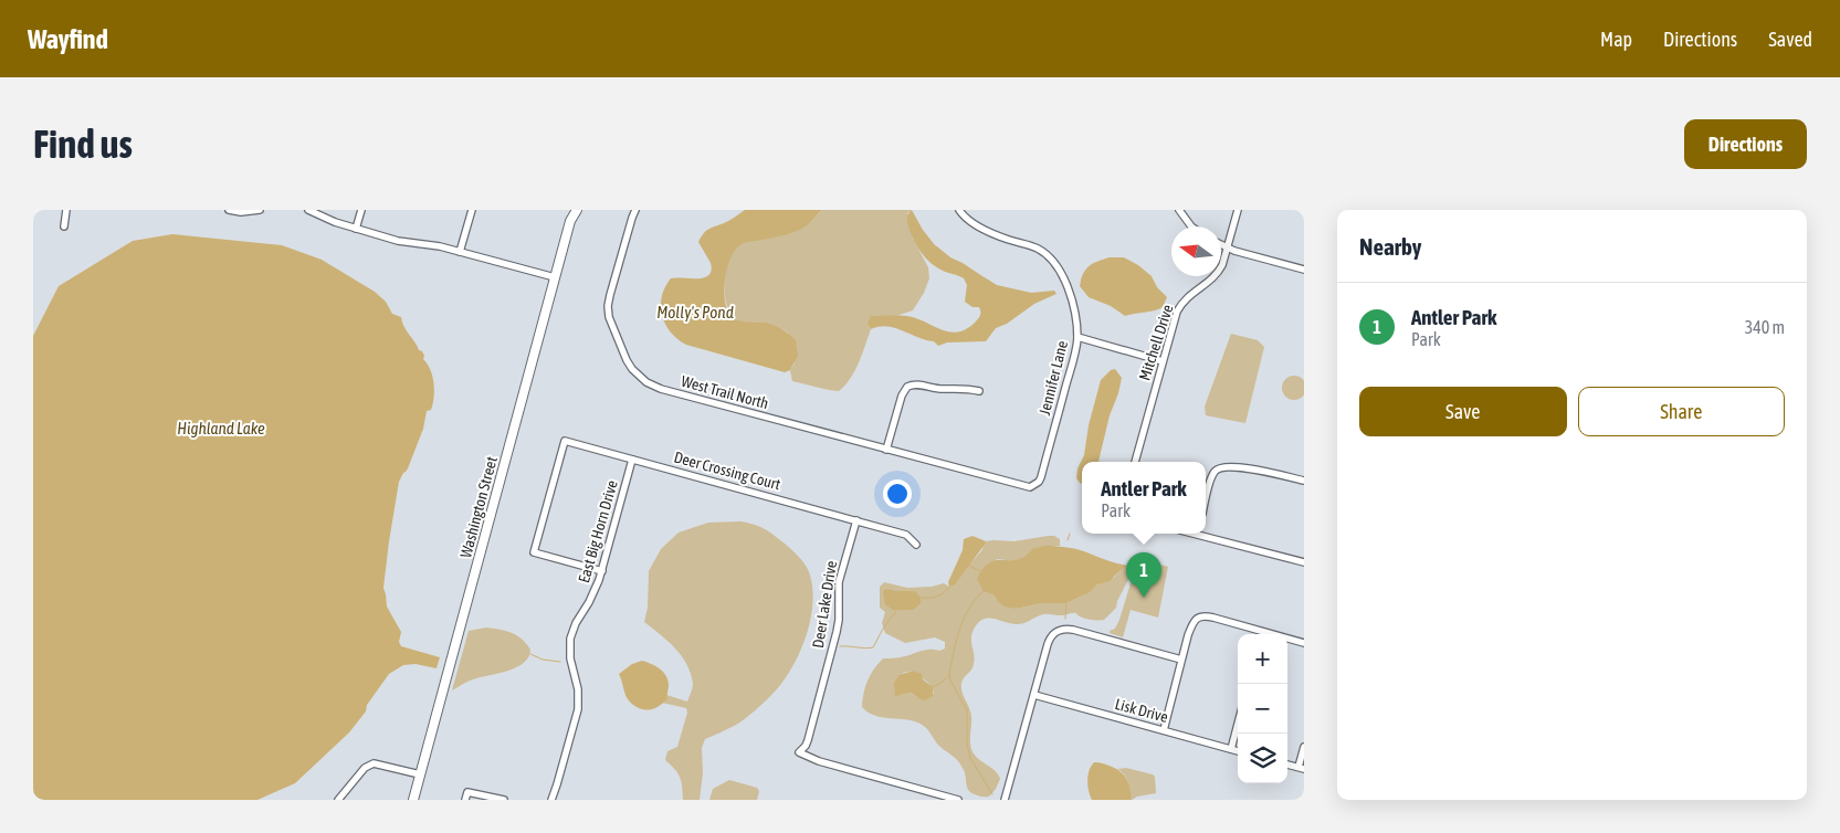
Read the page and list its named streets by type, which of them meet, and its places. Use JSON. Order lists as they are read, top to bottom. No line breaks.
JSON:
{"streets":{"main road":["Washington Street"],"street":["Mitchell Drive","Jennifer Lane","West Trail North","Deer Crossing Court","East Big Horn Drive","Deer Lake Drive","Lisk Drive"]},"crossings":[["Jennifer Lane","West Trail North"],["Deer Crossing Court","East Big Horn Drive"],["Deer Crossing Court","Deer Lake Drive"]],"water":["Molly's Pond","Highland Lake"],"north":"left","page":{"header":"Wayfind","nav":["Map","Directions","Saved"],"buttons":["Directions",["Save","Share"]],"title":"Find us","heading":"Nearby","list":[{"mark":"1","name":"Antler Park","note":"Park","value":"340 m"}],"popup":["Antler Park","Park"],"pins":"1","map_buttons":["+","−"]}}
